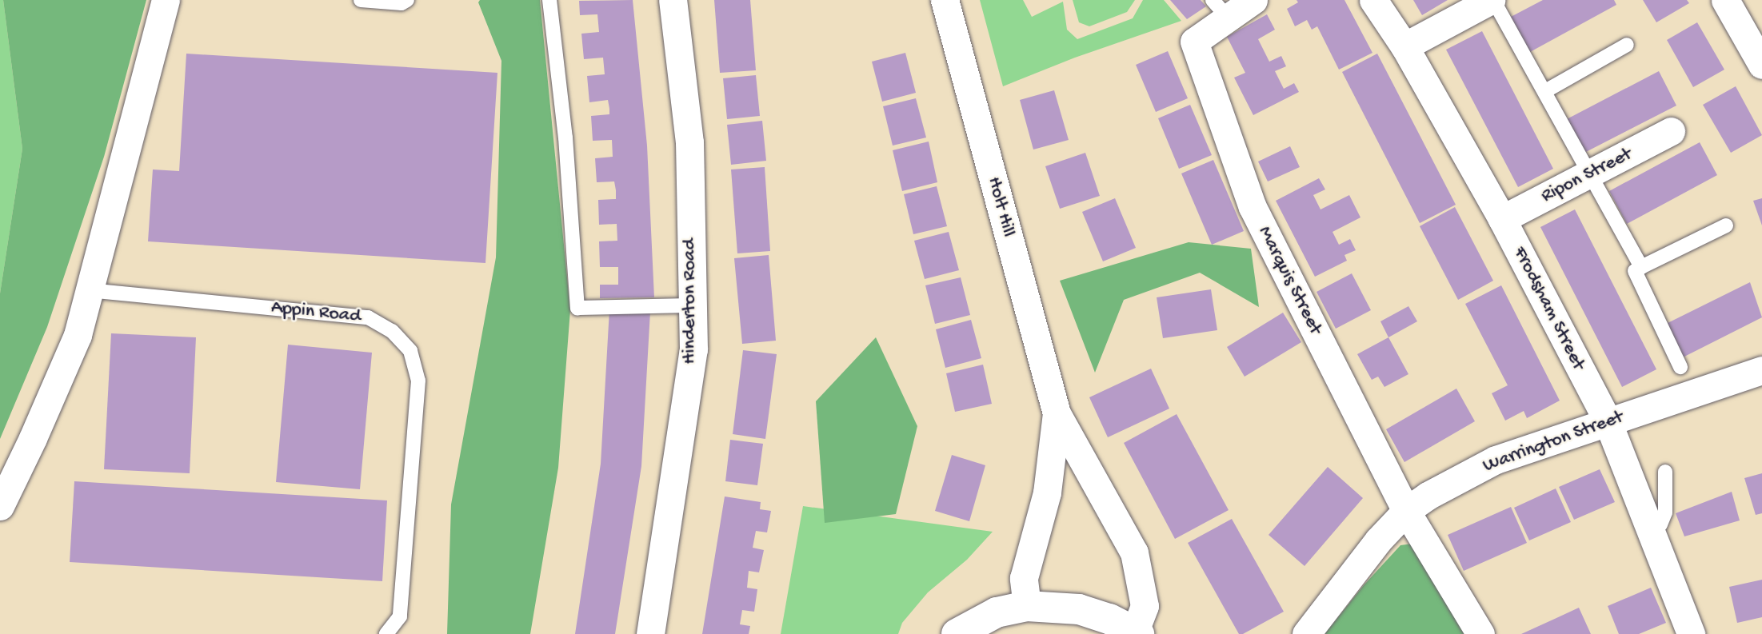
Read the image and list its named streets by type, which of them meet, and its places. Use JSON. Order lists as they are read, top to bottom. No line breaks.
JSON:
{"streets":{"street":["Ripon Street","Holt Hill","Marquis Street","Hinderton Road","Frodsham Street","Warrington Street"],"lane":["Appin Road"]},"crossings":[["Ripon Street","Frodsham Street"],["Marquis Street","Warrington Street"],["Frodsham Street","Warrington Street"]]}
